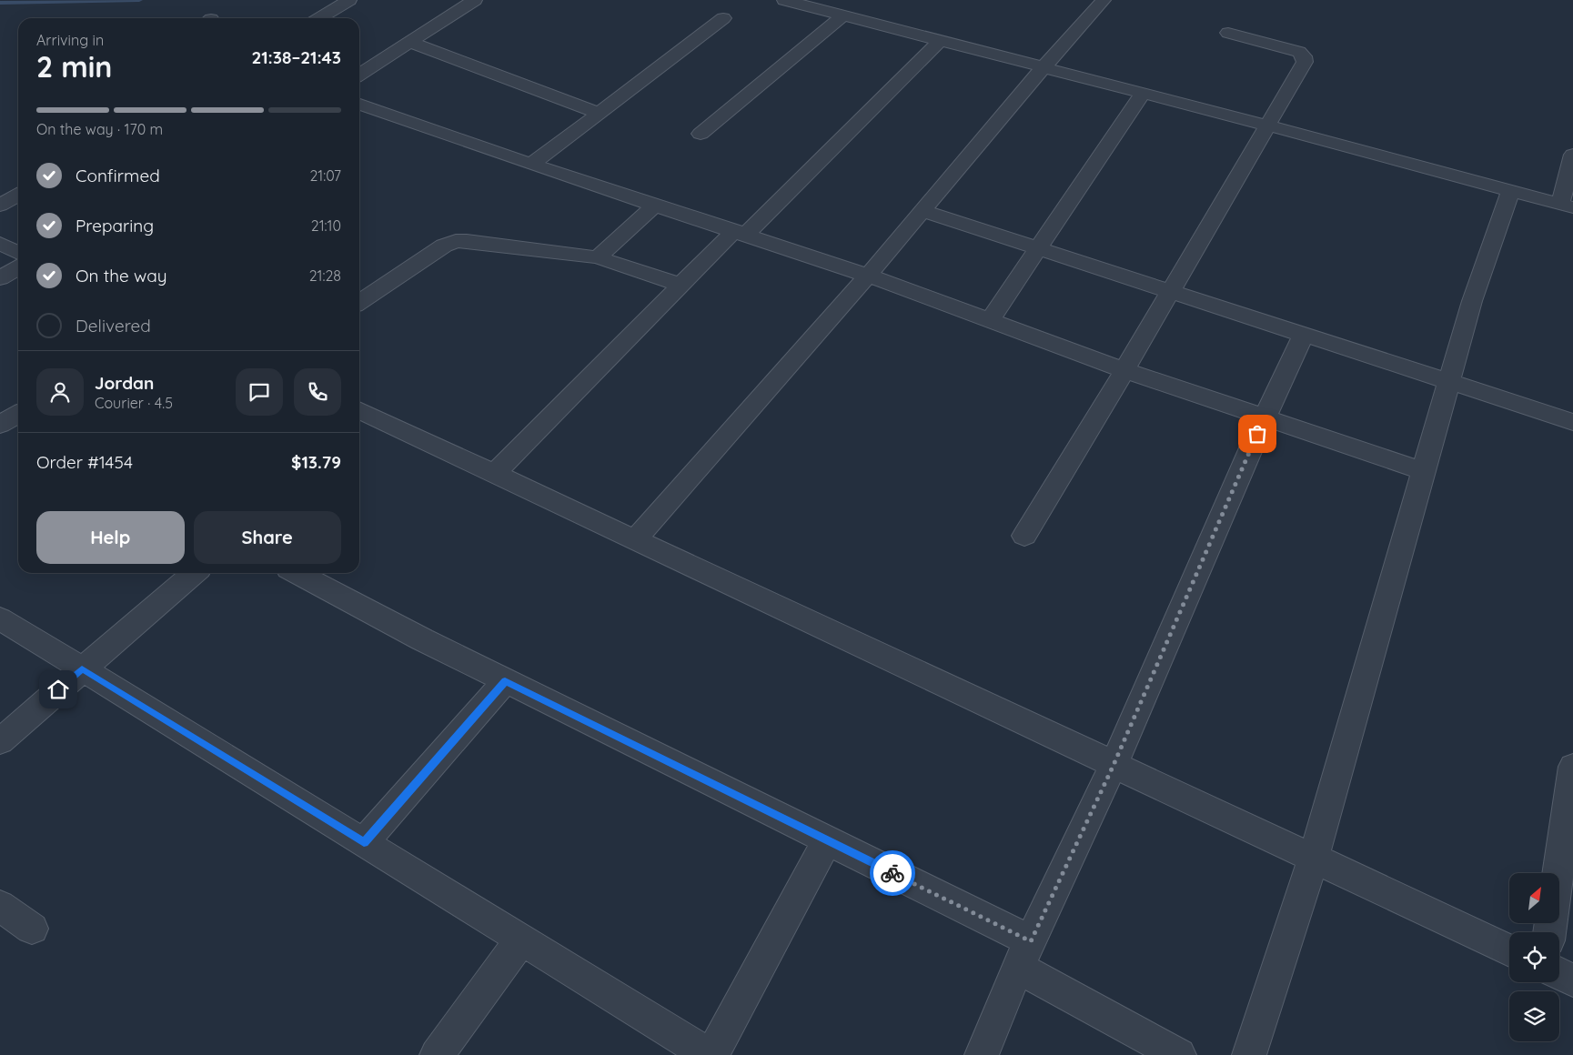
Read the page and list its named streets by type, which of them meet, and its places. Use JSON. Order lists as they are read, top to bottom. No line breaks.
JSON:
{"north":"top right","page":{"heading":["2 min","Arriving in","21:38–21:43"],"panel":["Jordan","Courier · 4.5","Order #1454","$13.79"],"bar":"On the way · 170 m","list":[["Confirmed","21:07"],["Preparing","21:10"],["On the way","21:28"],"Delivered"],"buttons":["Help","Share"]}}
